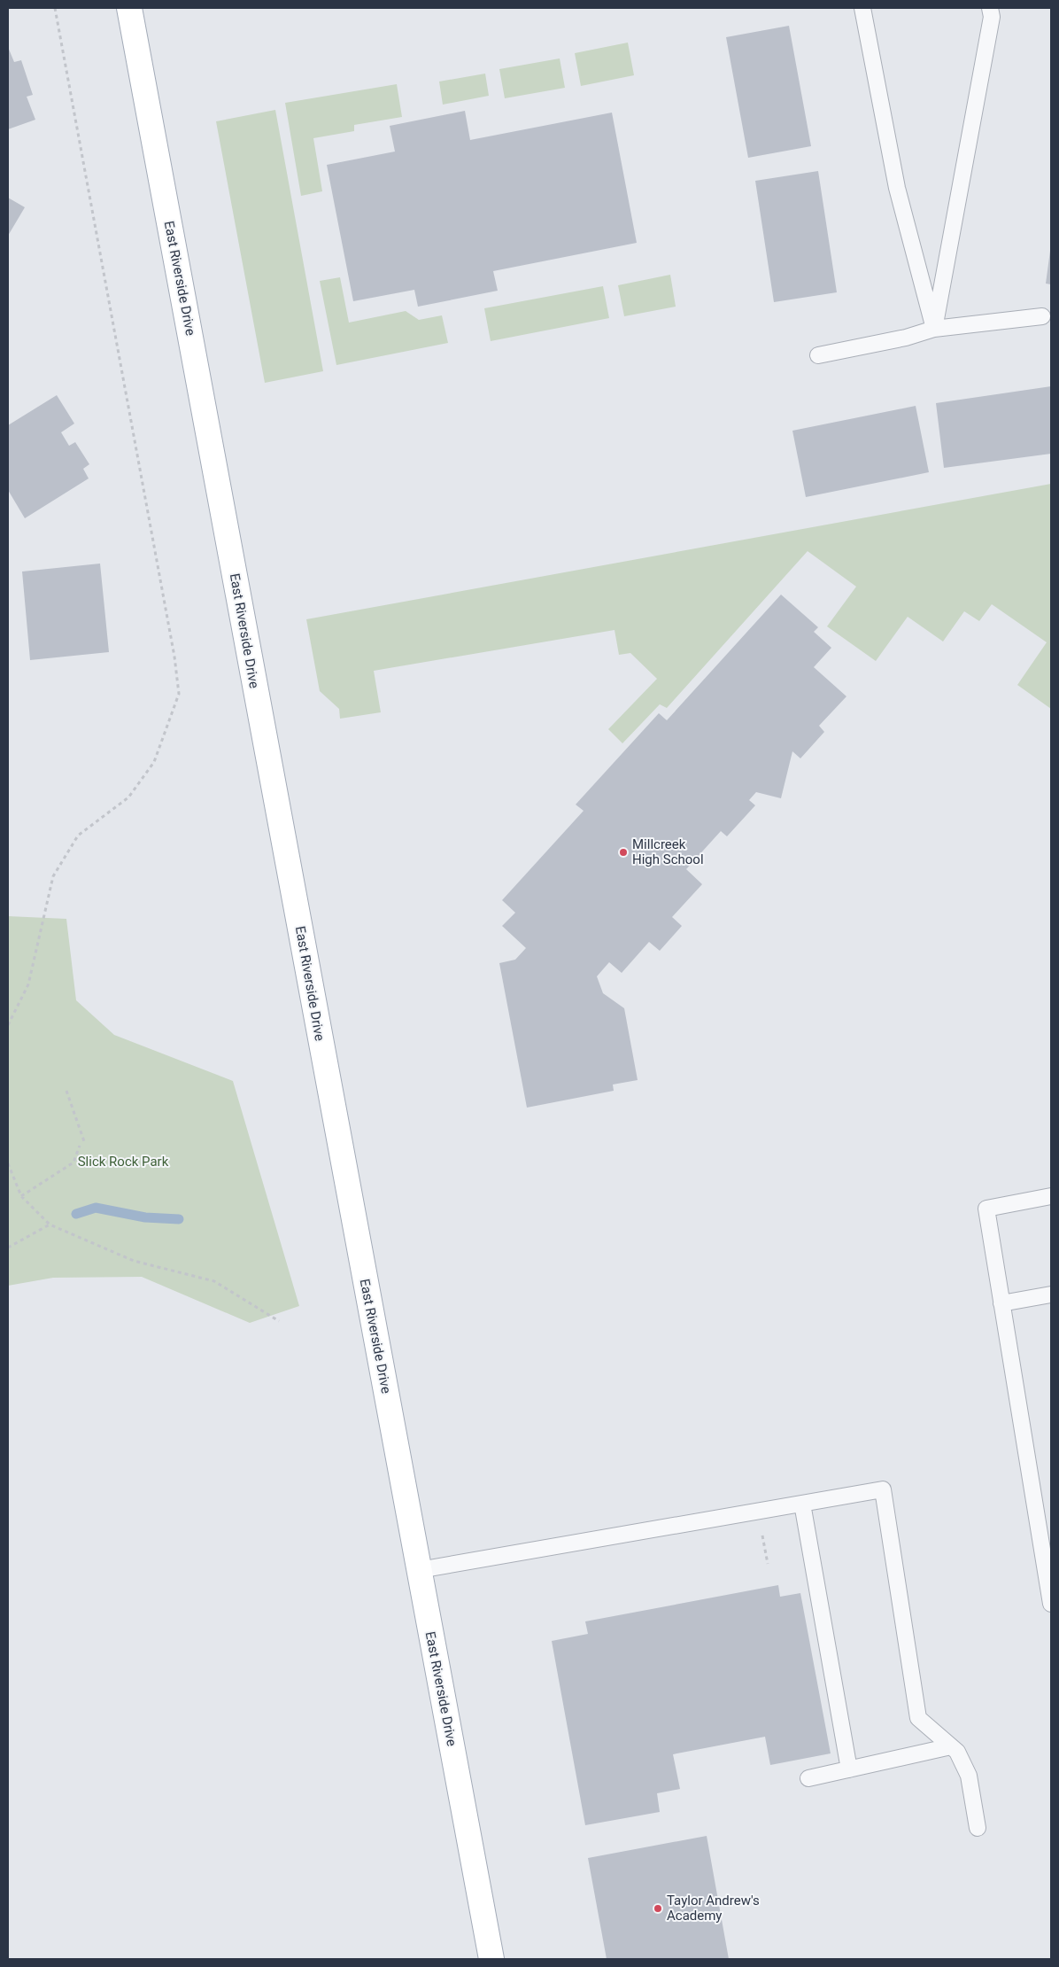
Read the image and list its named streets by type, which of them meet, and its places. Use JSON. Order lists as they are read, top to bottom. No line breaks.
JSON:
{"streets":{"main road":["East Riverside Drive"]},"parks":["Slick Rock Park"],"places":["Millcreek High School","Taylor Andrew's Academy"]}
